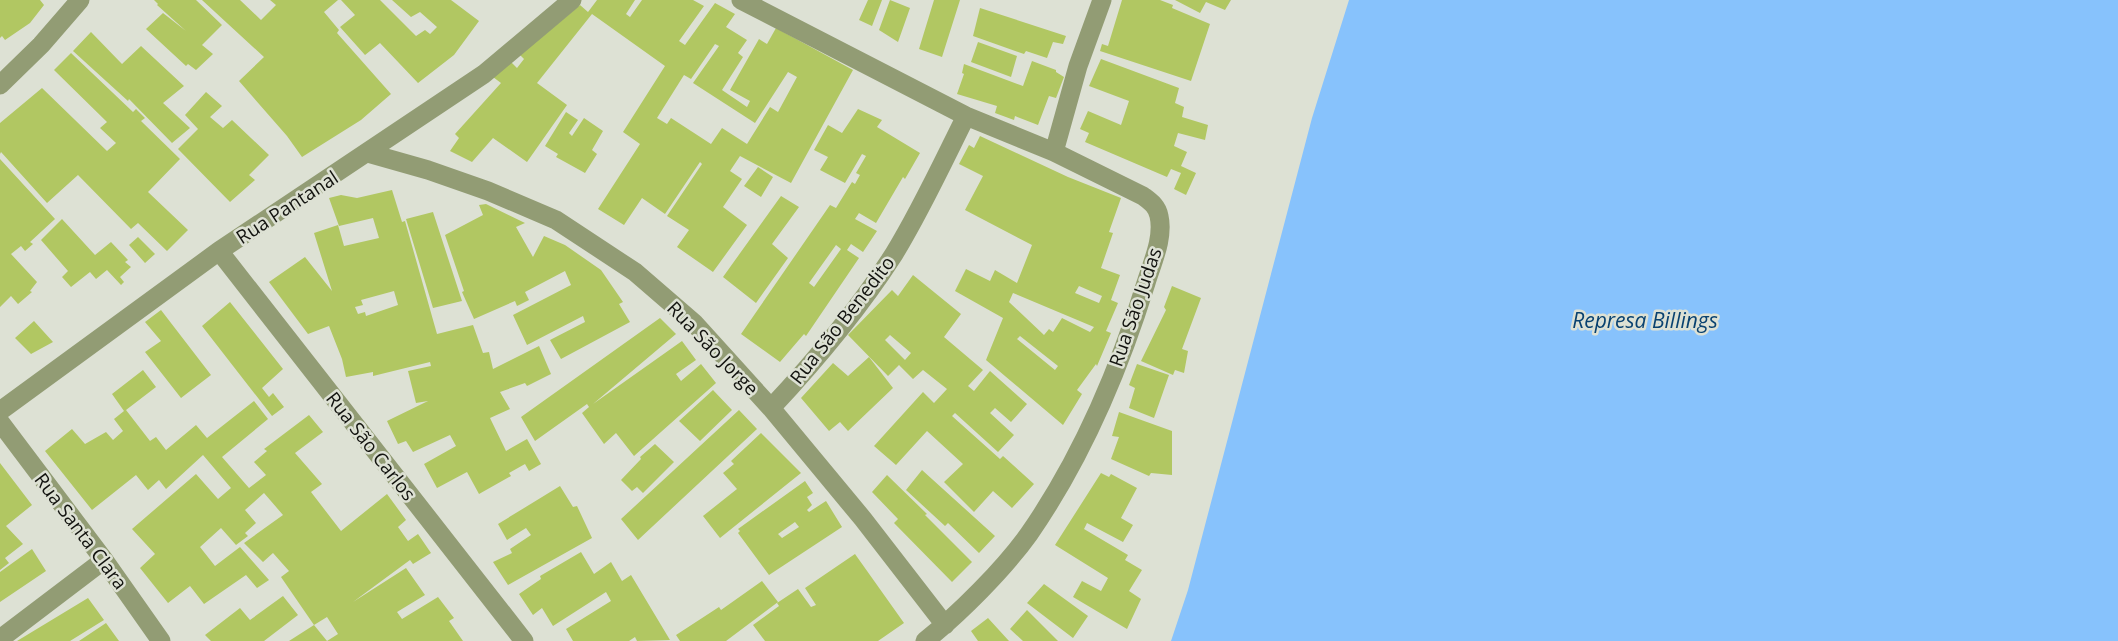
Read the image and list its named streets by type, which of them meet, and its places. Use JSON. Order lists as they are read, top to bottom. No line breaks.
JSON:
{"streets":{"street":["Rua Pantanal","Rua São Judas","Rua São Benedito","Rua São Jorge","Rua São Carlos","Rua Santa Clara"]},"crossings":[["Rua Pantanal","Rua São Jorge"],["Rua Pantanal","Rua São Carlos"],["Rua São Judas","Rua São Benedito"],["Rua São Judas","Rua São Jorge"],["Rua São Benedito","Rua São Jorge"]],"water":["Represa Billings"]}
